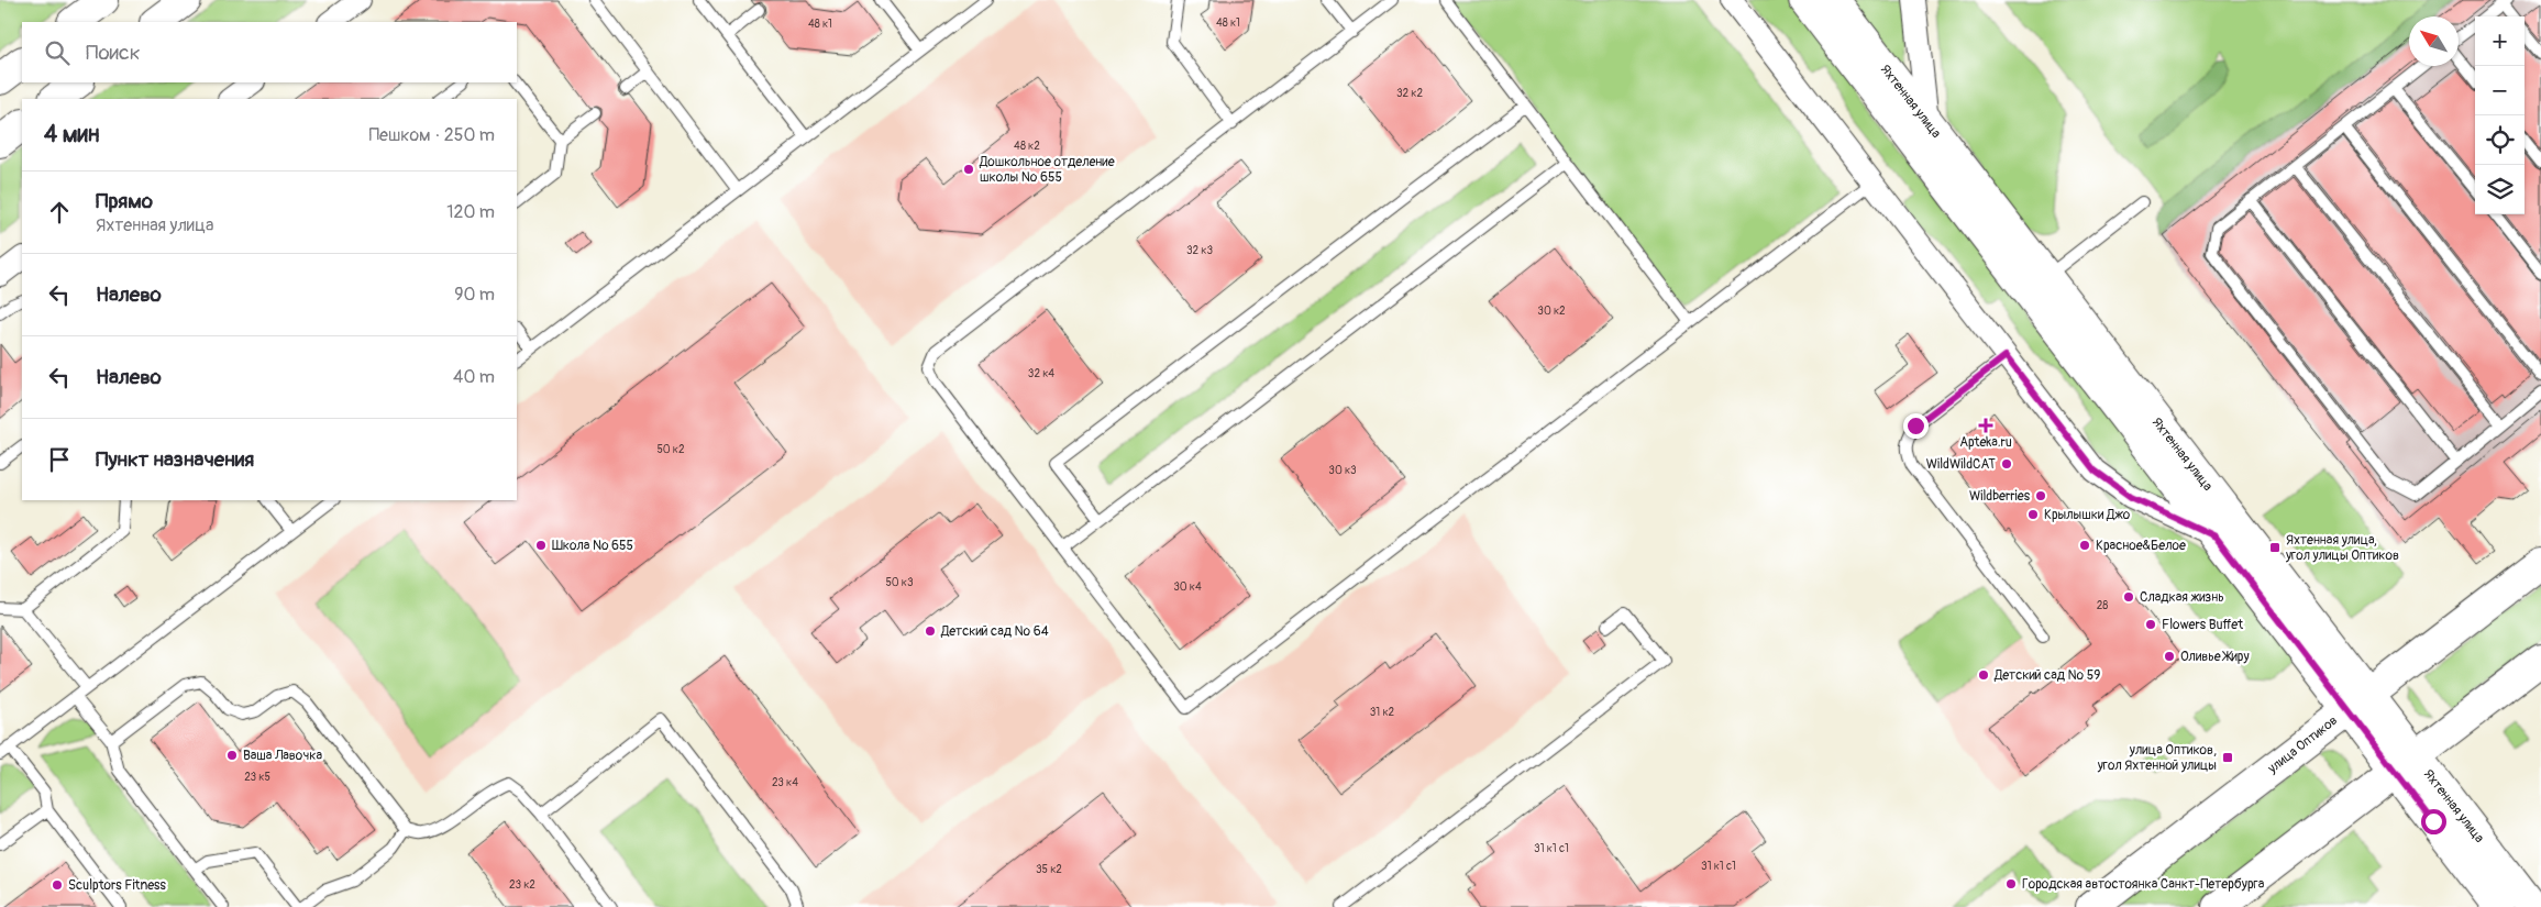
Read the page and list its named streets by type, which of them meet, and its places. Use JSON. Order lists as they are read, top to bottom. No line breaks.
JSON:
{"streets":{"street":["Яхтенная улица","улица Оптиков"]},"crossings":[["Яхтенная улица","улица Оптиков"]],"places":{"other":["Дошкольное отделение школы № 655","WildWildCAT","Wildberries","Крылышки Джо","Школа № 655","Красное&Белое","Сладкая жизнь","Flowers Buffet","Детский сад № 64","Оливье Жиру","Детский сад № 59","Ваша Лавочка","Городская автостоянка Санкт-Петербурга","Sculptors Fitness"],"health":["Apteka.ru"],"transit":["Яхтенная улица, угол улицы Оптиков","улица Оптиков, угол Яхтенной улицы"]},"house_numbers":["48 к1","48 к1","32 к2","48 к2","32 к3","30 к2","32 к4","50 к2","30 к3","50 к3","30 к4","28","31 к2","23 к5","23 к4","31 к1 с1","31 к1 с1","35 к2","23 к2"],"north":"top left","page":{"map_buttons":["+","−"],"search":"Поиск","heading":["4 мин","Пешком · 250 m"],"list":[["Прямо","Яхтенная улица","120 m"],["Налево","90 m"],["Налево","40 m"],"Пункт назначения"]}}
